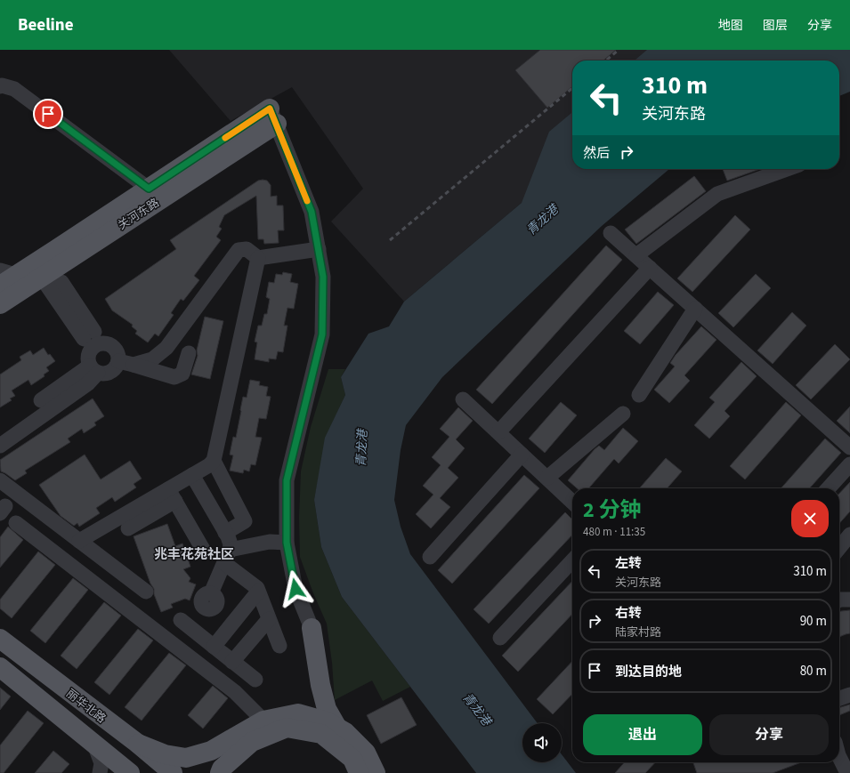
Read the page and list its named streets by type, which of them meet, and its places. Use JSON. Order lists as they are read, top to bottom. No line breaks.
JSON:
{"streets":{"main road":["关河东路","丽华北路"]},"districts":["兆丰花苑社区"],"water":["青龙港"],"page":{"header":"Beeline","nav":["地图","图层","分享"],"turn":["310 m","关河东路"],"then":"然后","heading":["2 分钟","480 m · 11:35"],"list":[{"name":"左转","note":"关河东路","value":"310 m"},{"name":"右转","note":"陆家村路","value":"90 m"},{"name":"到达目的地","value":"80 m"}],"buttons":["退出","分享"]}}
